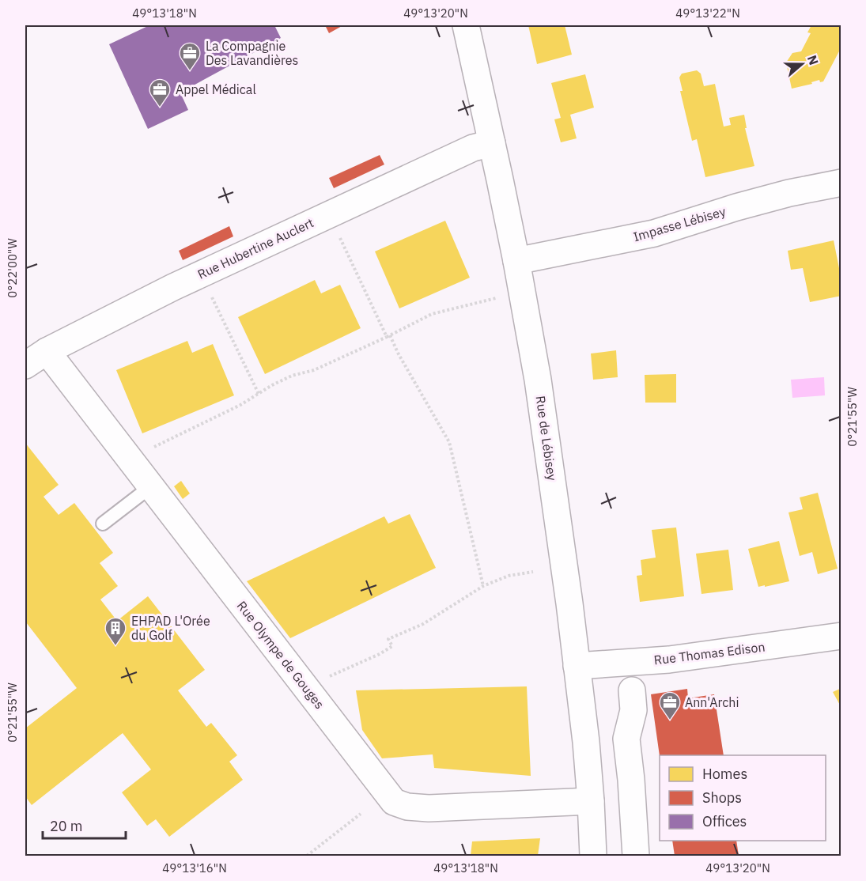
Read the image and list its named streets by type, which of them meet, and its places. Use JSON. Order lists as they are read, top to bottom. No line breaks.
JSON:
{"streets":{"street":["Impasse Lébisey","Rue Hubertine Auclert","Rue de Lébisey","Rue Thomas Edison","Rue Olympe de Gouges"]},"crossings":[["Impasse Lébisey","Rue de Lébisey"],["Rue Hubertine Auclert","Rue de Lébisey"],["Rue Hubertine Auclert","Rue Olympe de Gouges"],["Rue de Lébisey","Rue Thomas Edison"],["Rue de Lébisey","Rue Olympe de Gouges"]],"places":{"office":["La Compagnie Des Lavandières","Appel Médical","Ann'Archi"],"building":["EHPAD L'Orée du Golf"]},"legend":["Homes","Shops","Offices"],"scale_bar":"20 m","north":"right","coordinates":["49°13'18\"N","49°13'20\"N","49°13'22\"N","0°22'00\"W","0°21'55\"W","49°13'16\"N"]}
